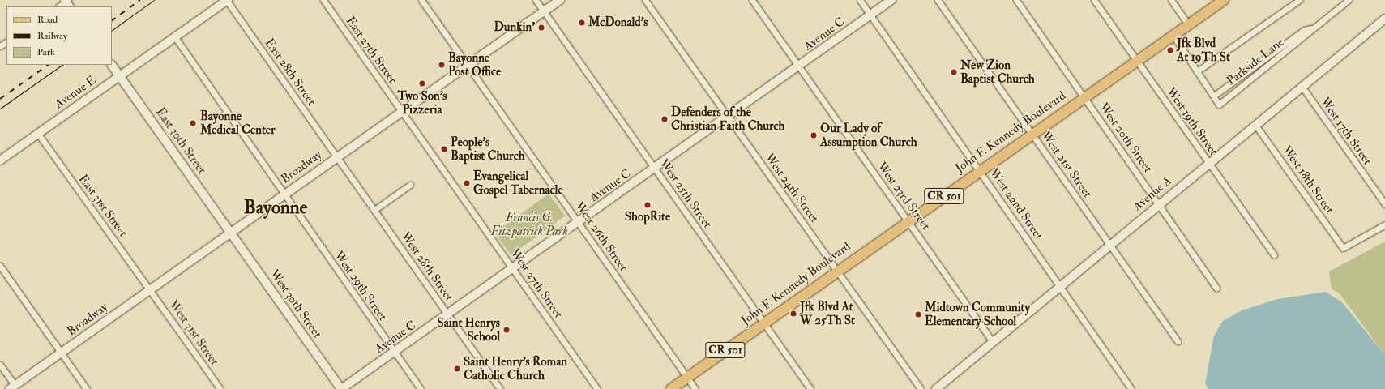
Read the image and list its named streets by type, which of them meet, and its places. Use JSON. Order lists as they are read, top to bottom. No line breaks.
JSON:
{"streets":{"main road":["John F. Kennedy Boulevard","CR 501"],"street":["Avenue C","East 27th Street","Parkside Lane","East 28th Street","Avenue E","West 19th Street","West 17th Street","West 20th Street","East 30th Street","West 21st Street","Broadway","West 18th Street","West 24th Street","West 25th Street","Avenue A","West 23rd Street","West 22nd Street","East 31st Street","West 26th Street","West 28th Street","West 27th Street","West 29th Street","West 30th Street","West 31st Street"]},"crossings":[["Avenue C","West 24th Street"],["Avenue C","West 25th Street"],["Avenue C","West 23rd Street"],["Avenue C","West 22nd Street"],["Avenue C","West 26th Street"],["Avenue C","West 28th Street"],["Avenue C","West 27th Street"],["Avenue C","West 29th Street"],["Avenue C","West 30th Street"],["East 27th Street","Broadway"],["East 27th Street","West 27th Street"],["Parkside Lane","John F. Kennedy Boulevard"],["East 28th Street","Avenue E"],["East 28th Street","Broadway"],["East 28th Street","West 28th Street"],["Avenue E","East 30th Street"],["Avenue E","East 31st Street"],["Avenue E","West 29th Street"],["West 19th Street","John F. Kennedy Boulevard"],["West 19th Street","Avenue A"],["West 17th Street","Avenue A"],["John F. Kennedy Boulevard","West 20th Street"],["John F. Kennedy Boulevard","West 21st Street"],["John F. Kennedy Boulevard","West 24th Street"],["John F. Kennedy Boulevard","West 25th Street"],["John F. Kennedy Boulevard","West 23rd Street"],["John F. Kennedy Boulevard","West 22nd Street"],["John F. Kennedy Boulevard","West 26th Street"],["West 20th Street","Avenue A"],["East 30th Street","Broadway"],["East 30th Street","West 30th Street"],["West 21st Street","Avenue A"],["Broadway","West 25th Street"],["Broadway","East 31st Street"],["Broadway","West 26th Street"],["Broadway","West 28th Street"],["Broadway","West 27th Street"],["Broadway","West 29th Street"],["Broadway","West 30th Street"],["Broadway","West 31st Street"],["West 18th Street","Avenue A"],["Avenue A","West 23rd Street"],["Avenue A","West 22nd Street"],["East 31st Street","West 31st Street"]],"districts":["Bayonne"],"parks":["Francis G. Fitzpatrick Park"],"places":["McDonald's","Dunkin'","Jfk Blvd At 19Th St","Bayonne Post Office","New Zion Baptist Church","Two Son's Pizzeria","Defenders of the Christian Faith Church","Bayonne Medical Center","Our Lady of Assumption Church","People's Baptist Church","Evangelical Gospel Tabernacle","ShopRite","Jfk Blvd At W 25Th St","Midtown Community Elementary School","Saint Henrys School","Saint Henry's Roman Catholic Church"],"legend":["Road","Railway","Park"]}
